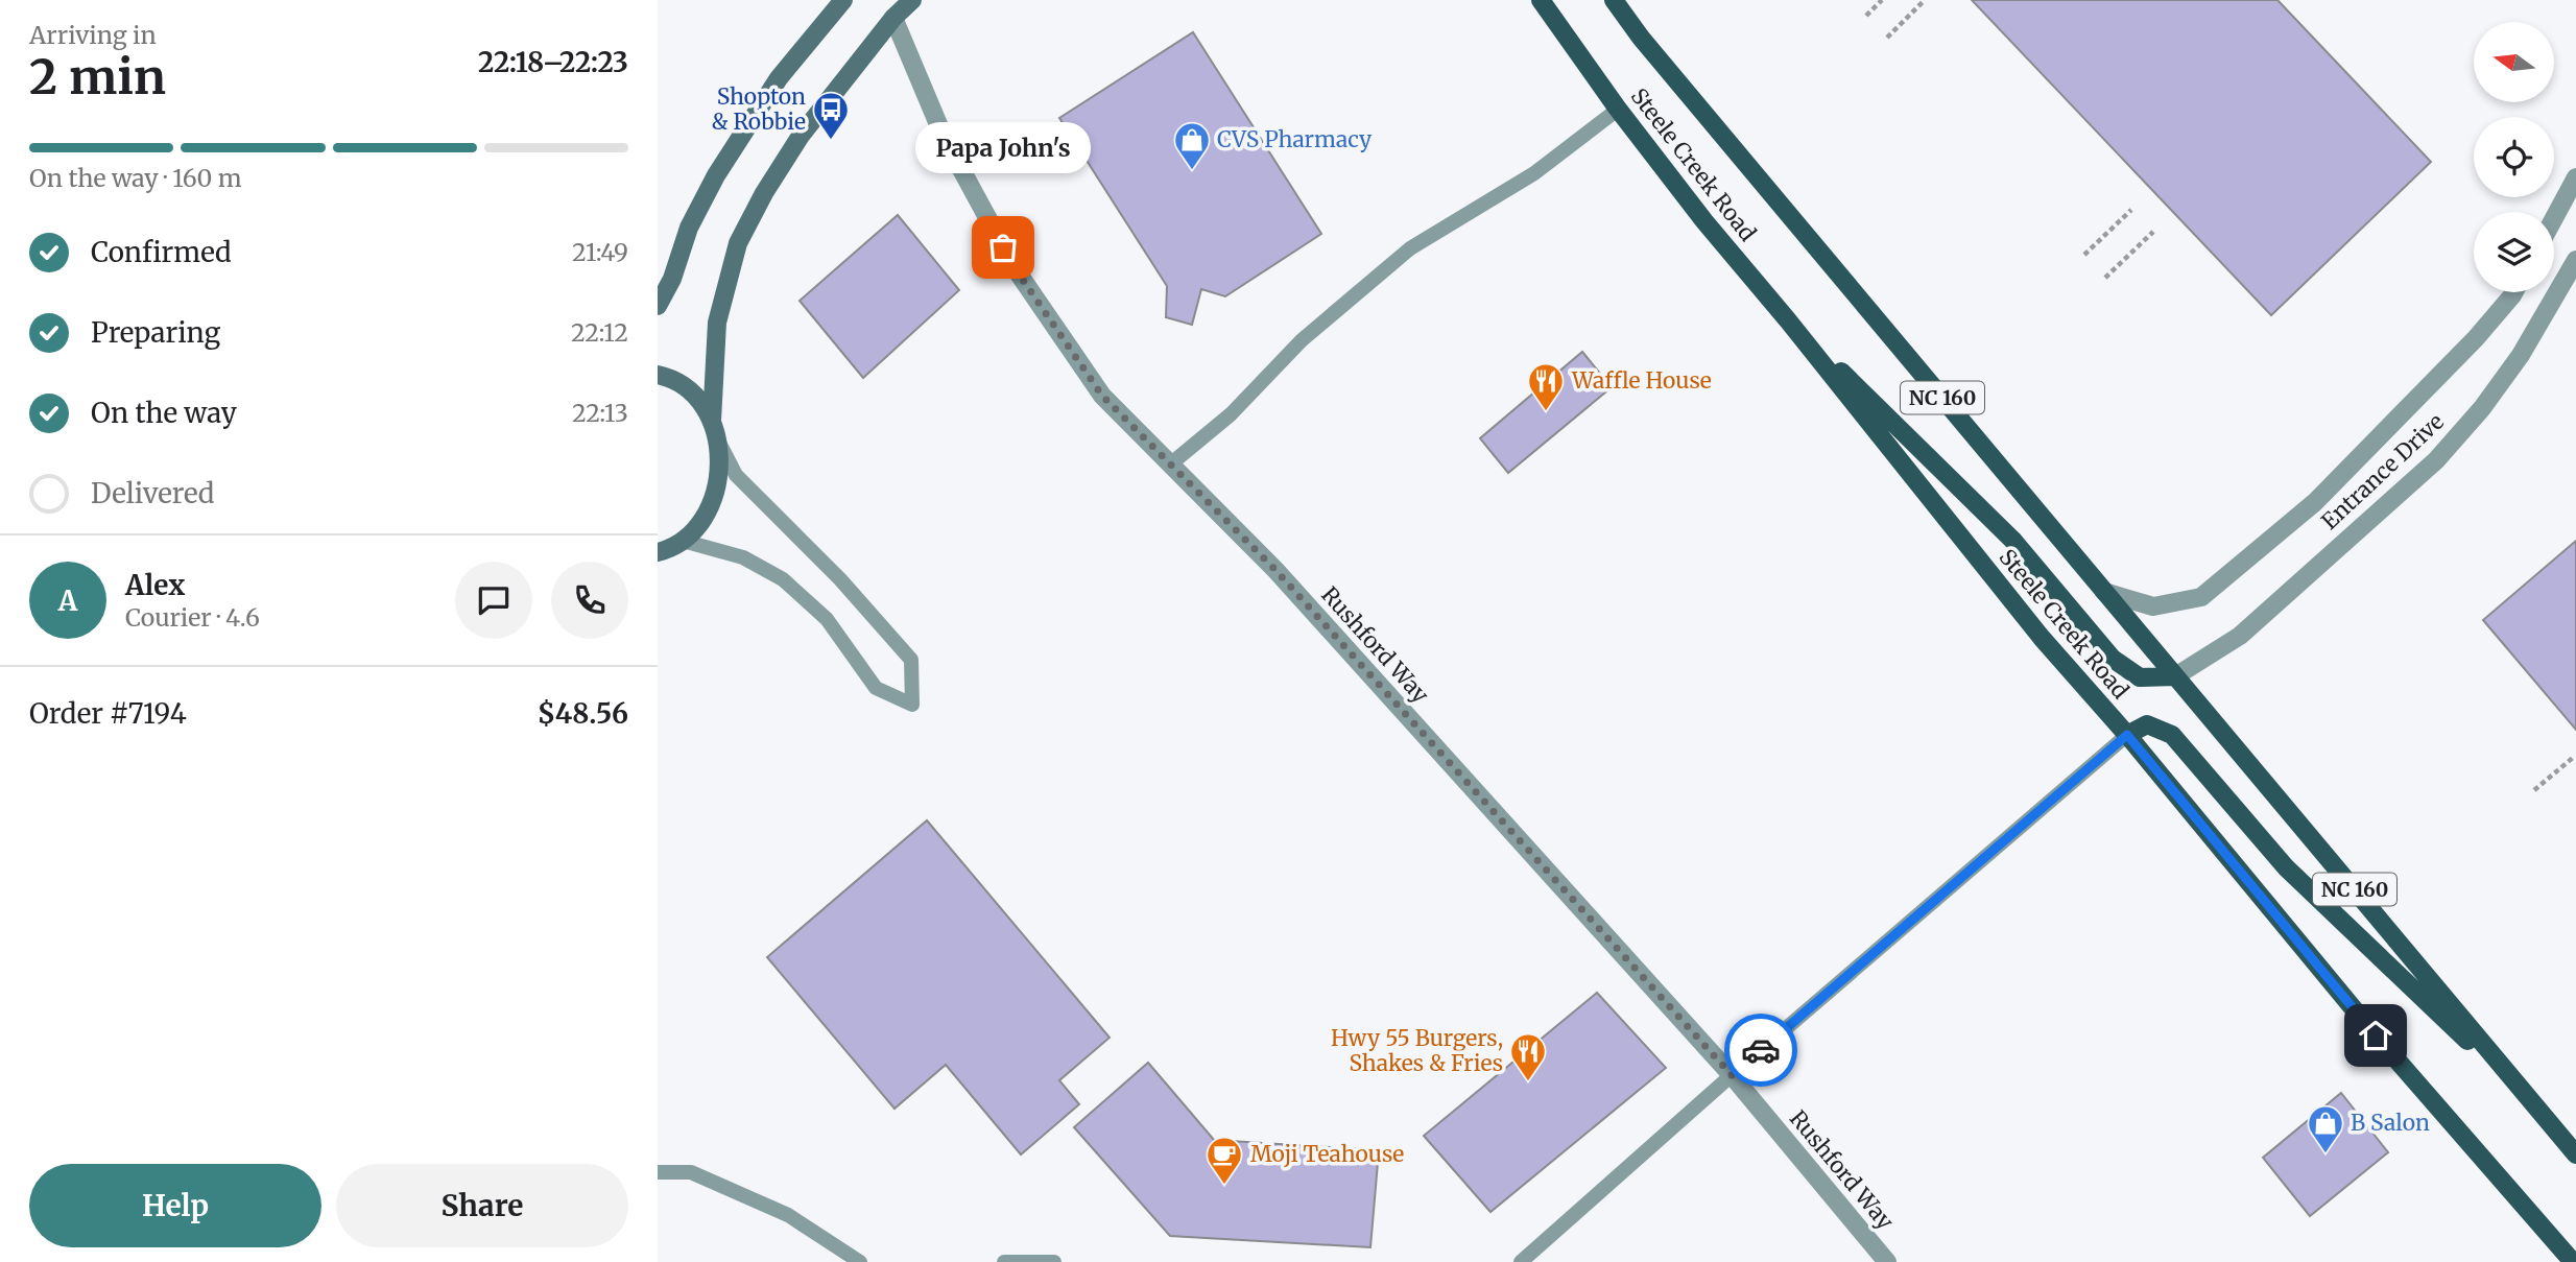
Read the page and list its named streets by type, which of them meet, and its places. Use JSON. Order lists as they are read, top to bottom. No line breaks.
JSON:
{"streets":{"main road":["Steele Creek Road","NC 160"],"street":["Entrance Drive","Rushford Way"]},"crossings":[["Steele Creek Road","Entrance Drive"]],"places":{"bus stop":["Shopton & Robbie"],"shop":["CVS Pharmacy","B Salon"],"other":["Papa John's"],"restaurant":["Waffle House","Hwy 55 Burgers, Shakes & Fries"],"cafe":["Moji Teahouse"]},"north":"left","page":{"heading":["2 min","Arriving in","22:18–22:23"],"panel":["Alex","Courier · 4.6","Order #7194","$48.56"],"bubble":"Papa John's","bar":"On the way · 160 m","list":[["Confirmed","21:49"],["Preparing","22:12"],["On the way","22:13"],"Delivered"],"round":"A","buttons":["Help","Share"]}}
